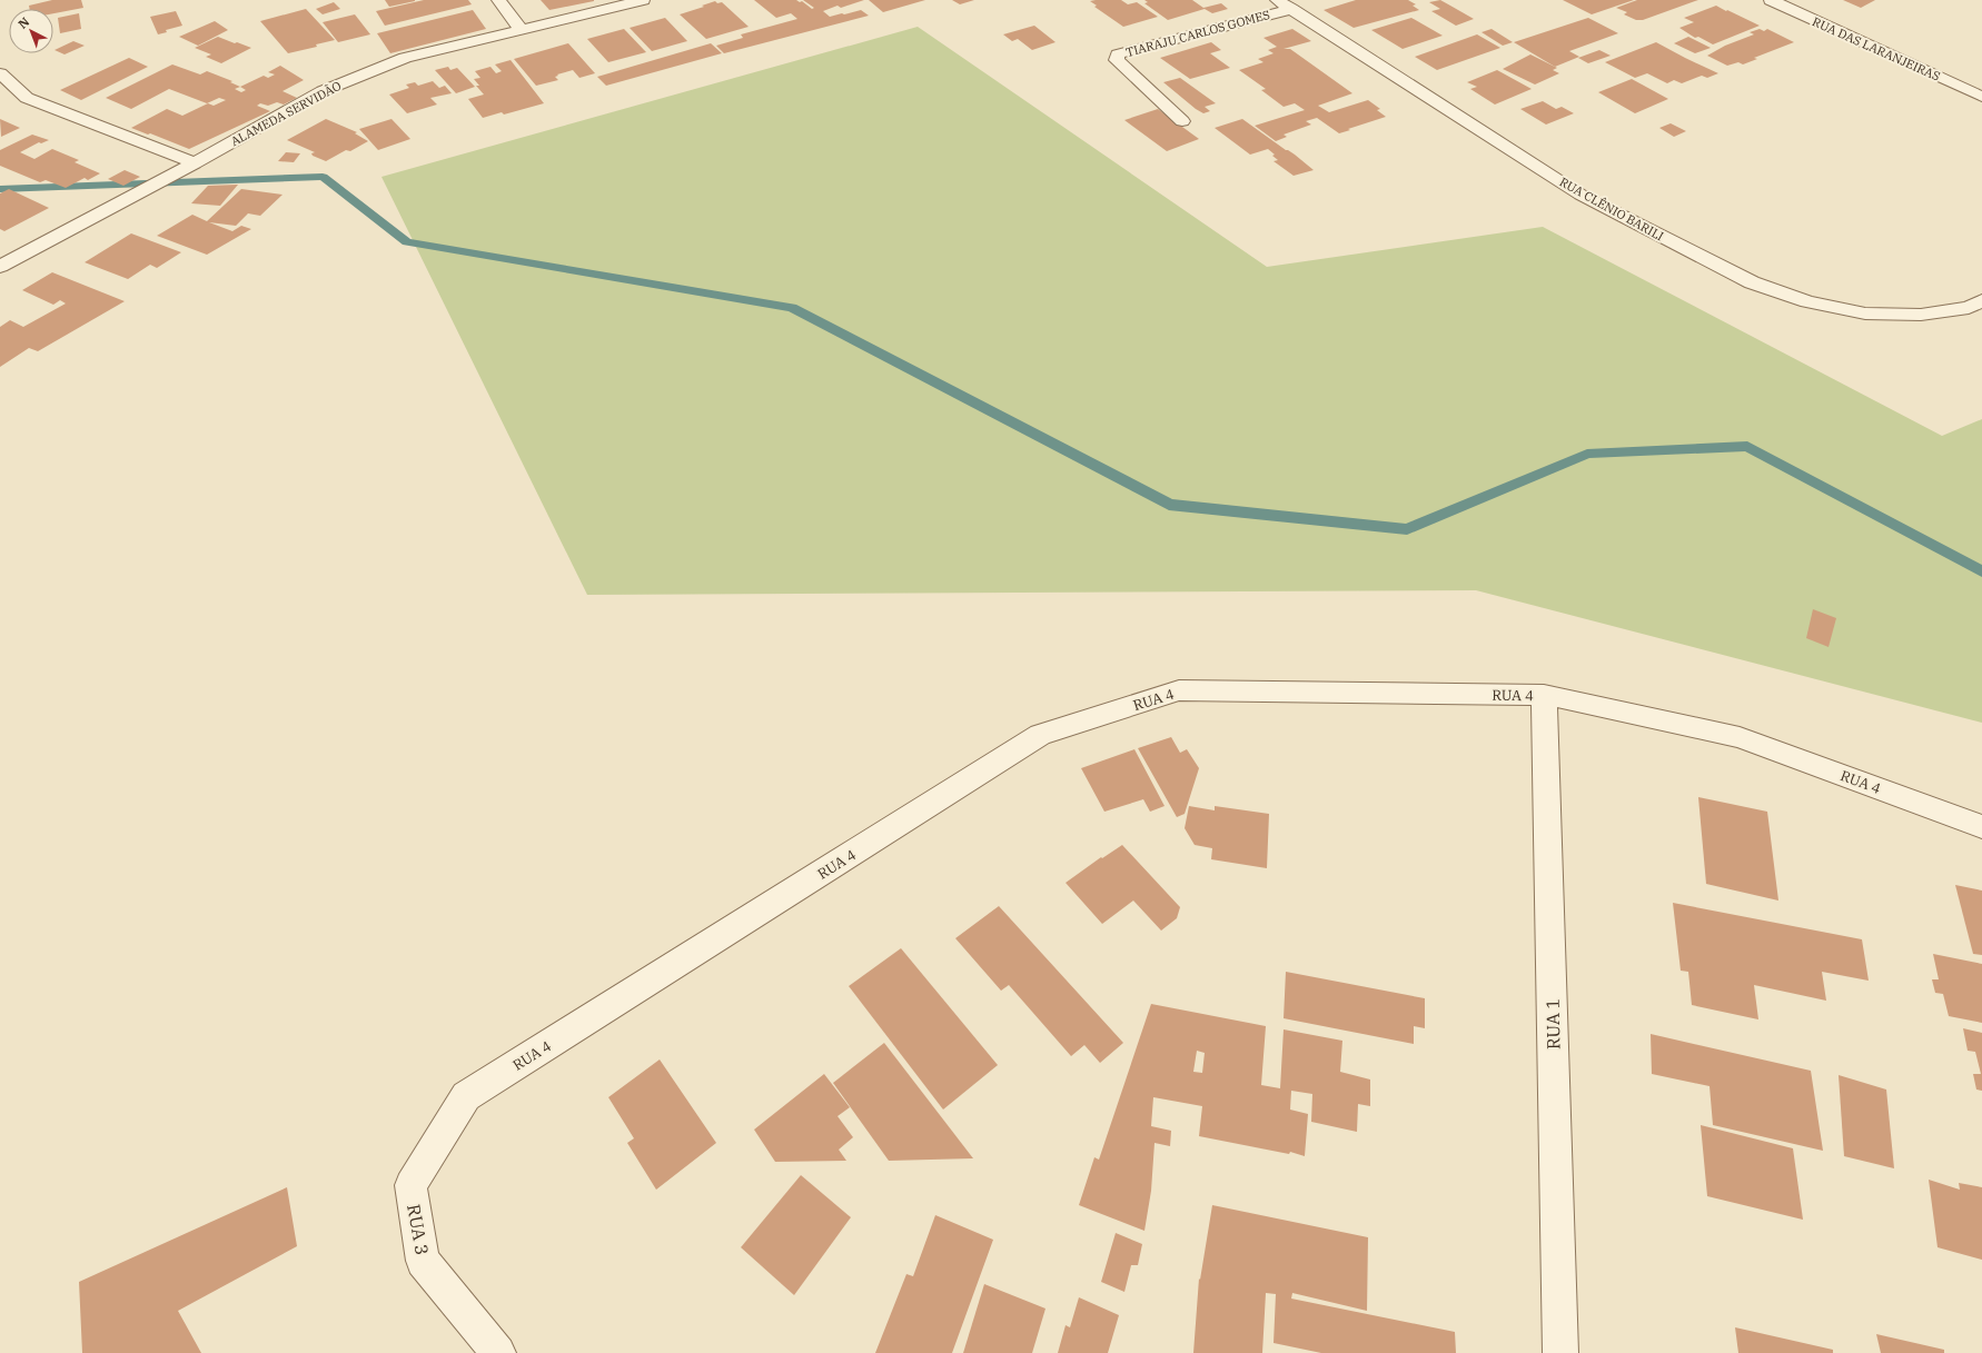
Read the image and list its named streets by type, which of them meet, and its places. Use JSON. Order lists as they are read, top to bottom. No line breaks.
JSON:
{"streets":{"street":["TIARAJU CARLOS GOMES","RUA DAS LARANJEIRAS","ALAMEDA SERVIDÃO","RUA CLÊNIO BARILI","RUA 4","RUA 1","RUA 3"]},"crossings":[["TIARAJU CARLOS GOMES","RUA CLÊNIO BARILI"],["RUA 4","RUA 1"],["RUA 4","RUA 3"]],"north":"top left"}
